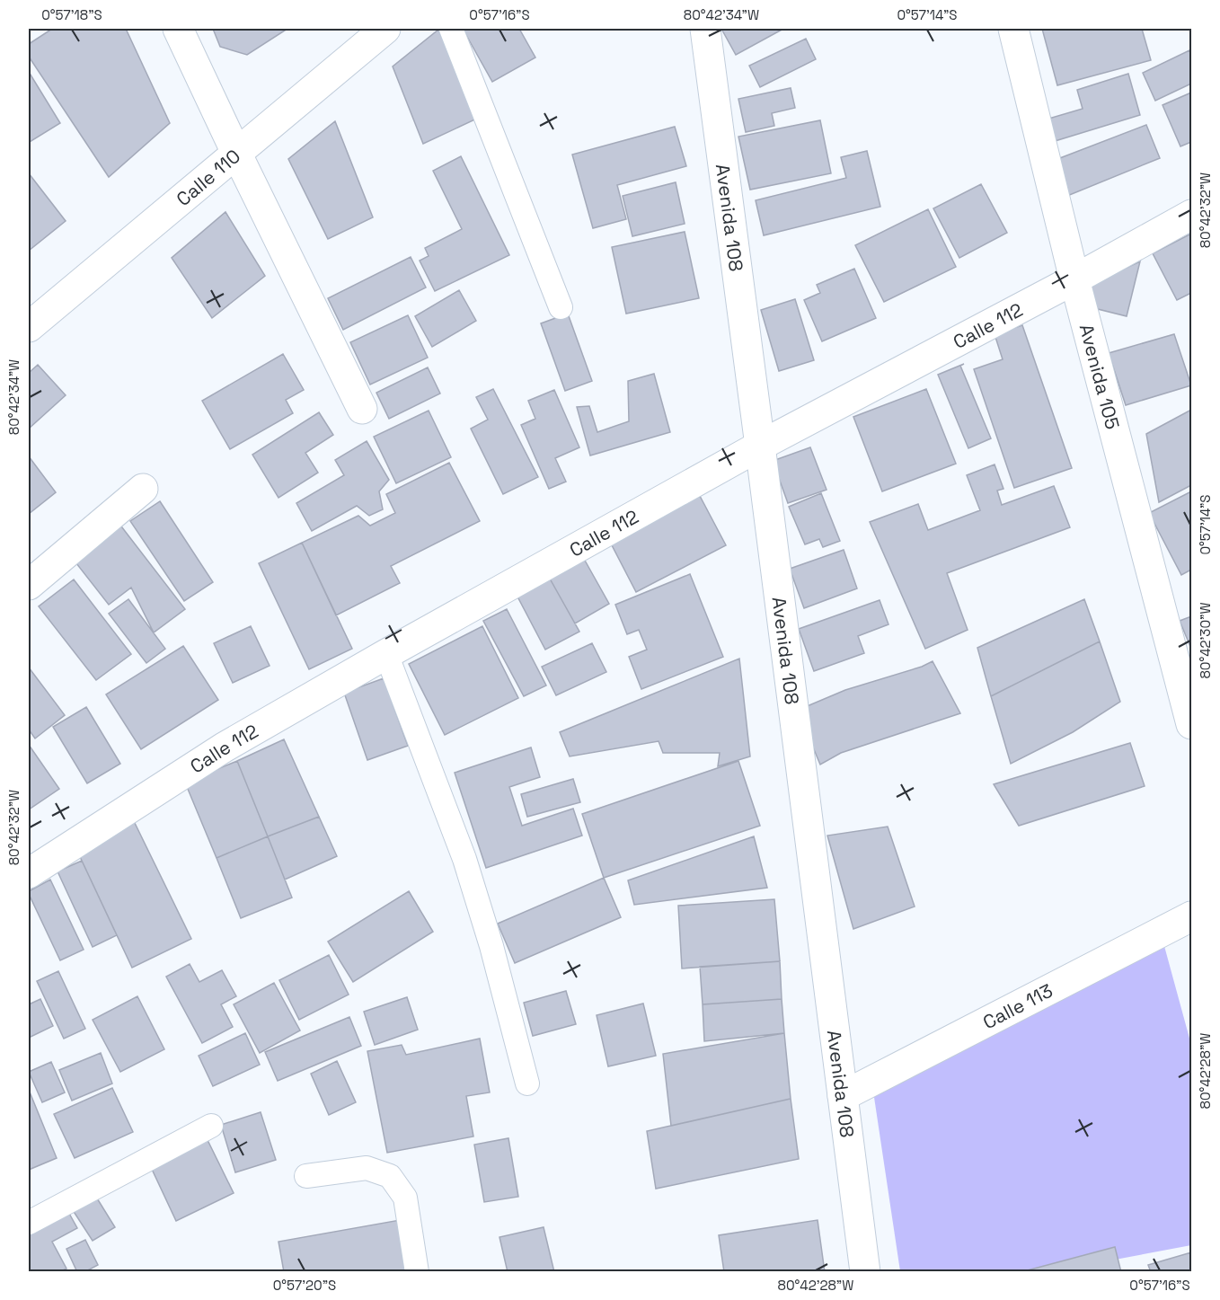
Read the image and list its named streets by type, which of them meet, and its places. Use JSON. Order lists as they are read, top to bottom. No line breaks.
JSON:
{"streets":{"street":["Calle 110","Avenida 108","Calle 112","Avenida 105","Calle 113"]},"crossings":[["Avenida 108","Calle 112"],["Avenida 108","Calle 113"],["Calle 112","Avenida 105"]],"coordinates":["0°57'18\"S","0°57'16\"S","80°42'34\"W","0°57'14\"S","80°42'32\"W","80°42'30\"W","80°42'28\"W","0°57'20\"S"]}
